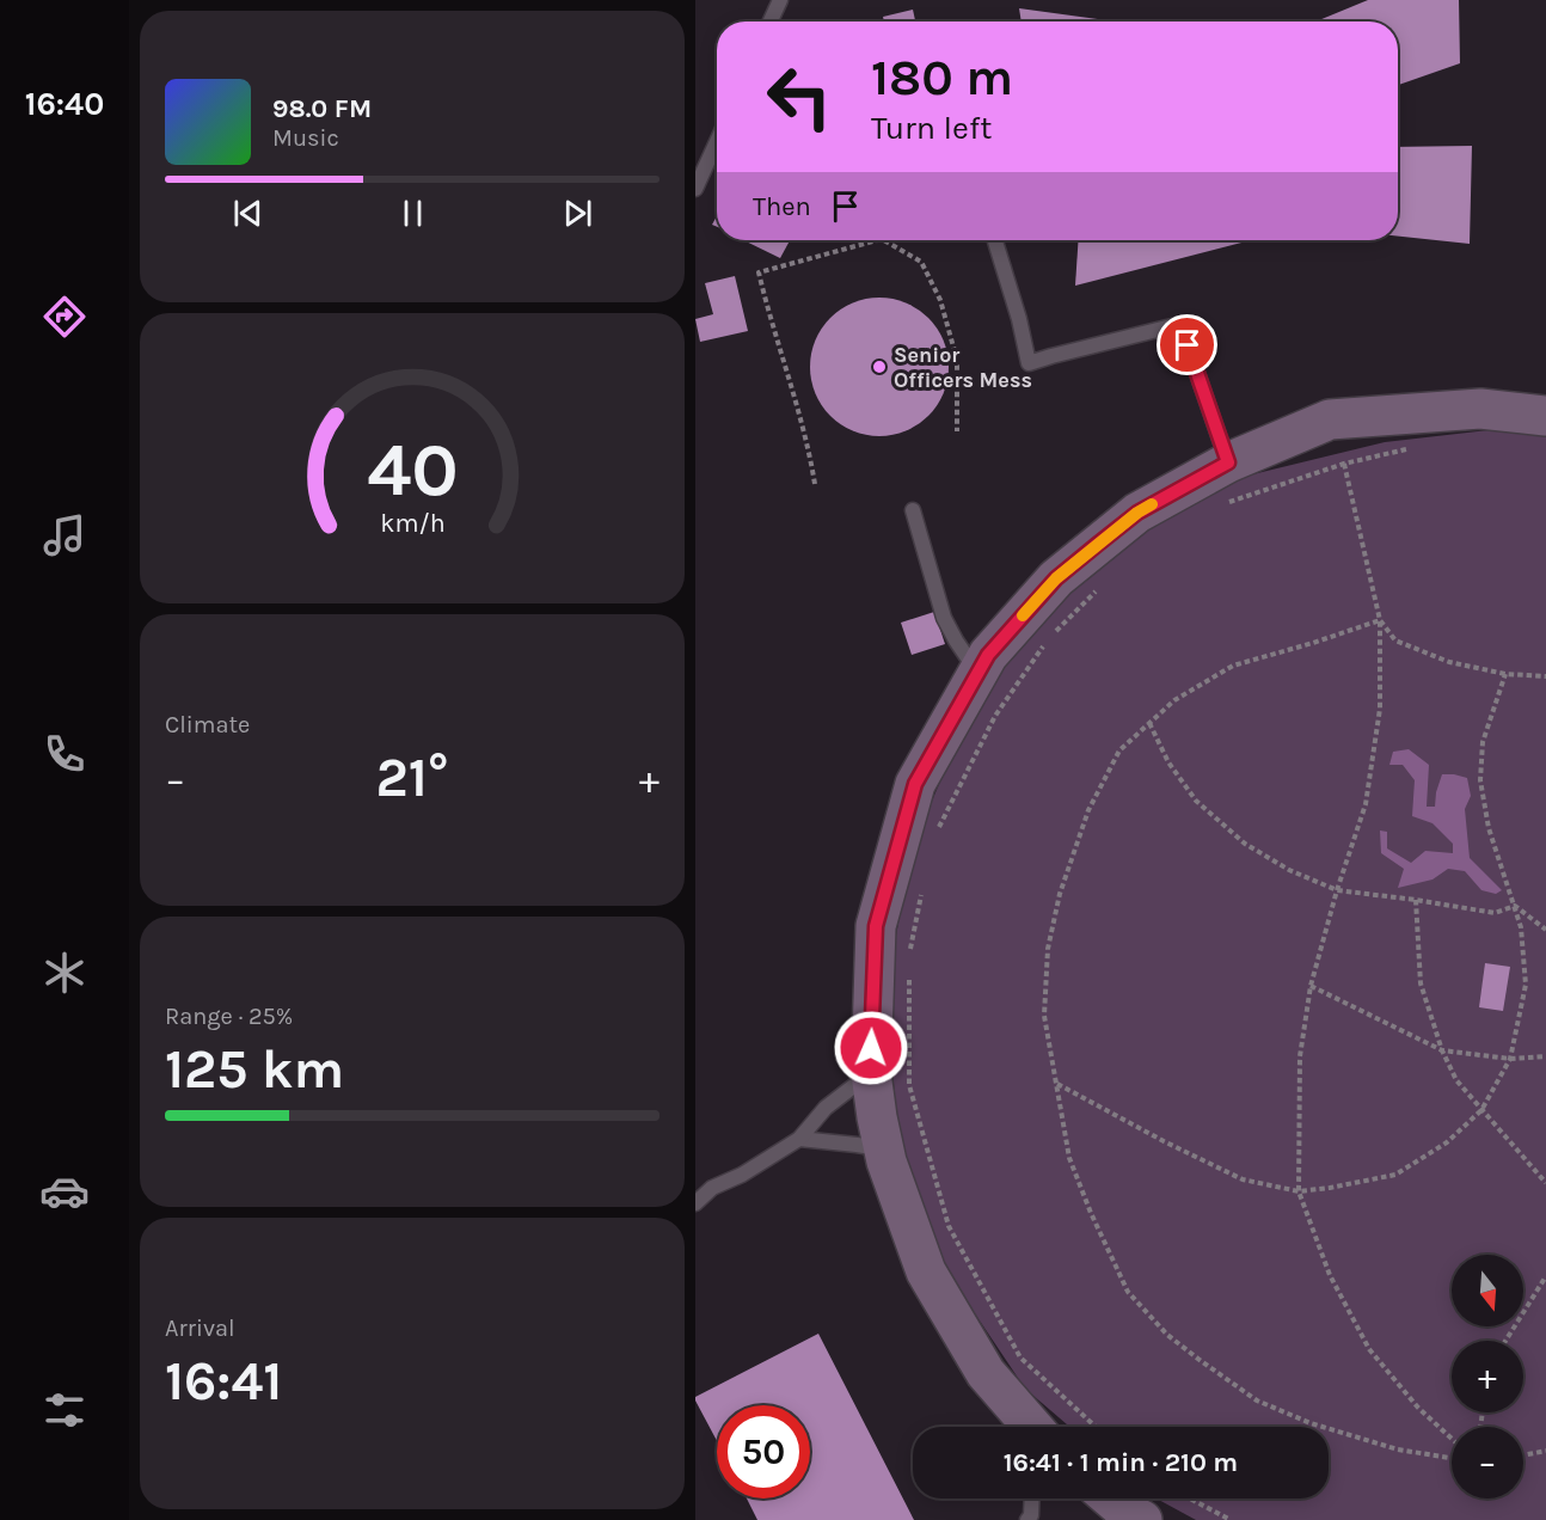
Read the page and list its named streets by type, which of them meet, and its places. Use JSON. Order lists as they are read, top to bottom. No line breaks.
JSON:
{"places":["Senior Officers Mess"],"north":"bottom","page":{"tabs":"16:40","turn":["180 m","Turn left"],"song":["98.0 FM","Music"],"then":"Then","tile":["Climate",["Range · 25%","125 km"],["Arrival","16:41"]],"heat":["−","21°","+"],"map_buttons":["+","−"],"limit":"50","trip":"16:41 · 1 min · 210 m","gauge":["40","km/h"]}}
